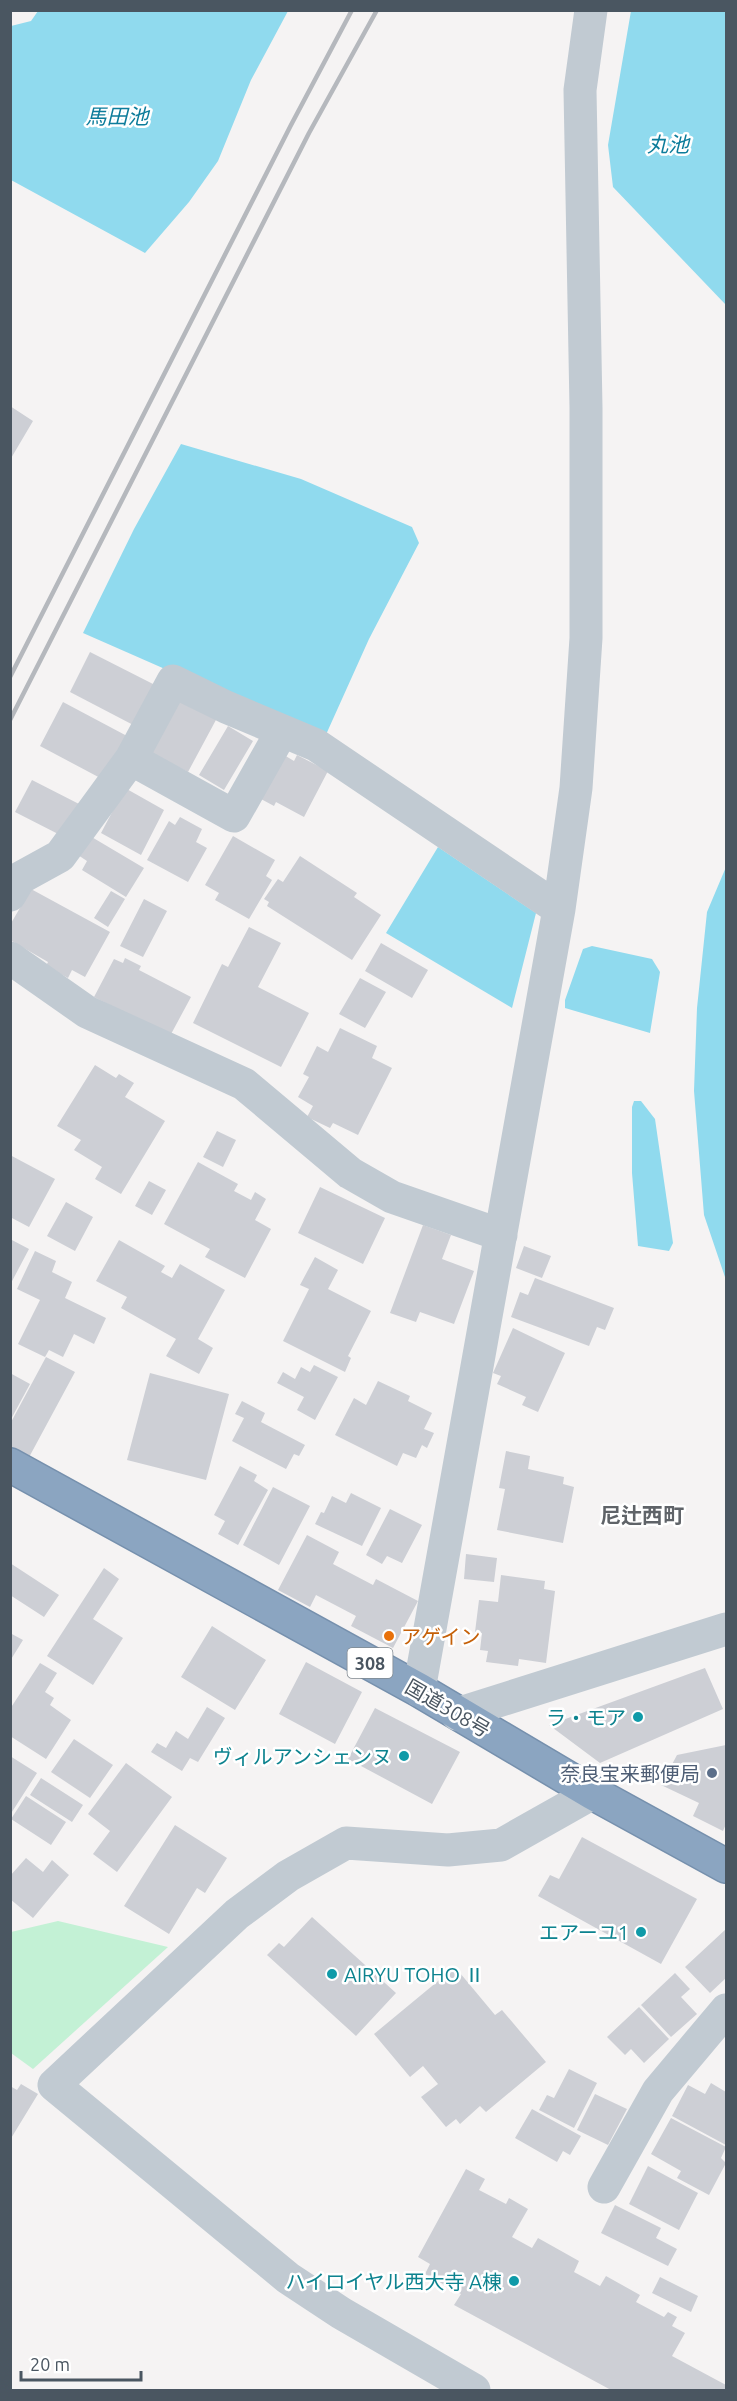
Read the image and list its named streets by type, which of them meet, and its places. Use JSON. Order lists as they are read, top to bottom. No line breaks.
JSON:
{"streets":{"highway":["308","国道308号"]},"districts":["尼辻西町"],"water":["馬田池","丸池"],"places":["アゲイン","ラ・モア","ヴィルアンシェンヌ","奈良宝来郵便局","エアーユ1","AIRYU TOHO Ⅱ","ハイロイヤル西大寺 A棟"],"scale_bar":"20 m"}
